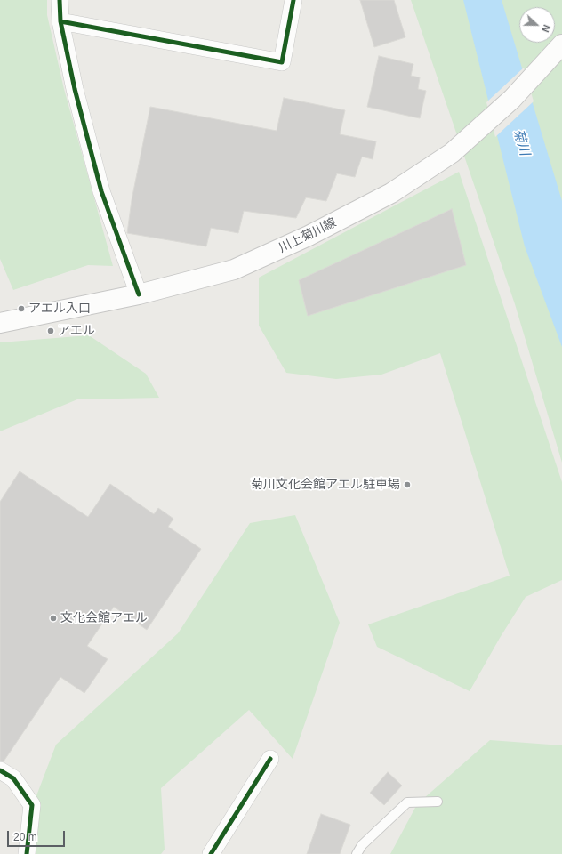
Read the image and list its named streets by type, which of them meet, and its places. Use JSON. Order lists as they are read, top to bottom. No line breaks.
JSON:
{"streets":{"main road":["川上菊川線"]},"water":["菊川"],"places":["アエル入口","アエル","菊川文化会館アエル駐車場","文化会館アエル"],"scale_bar":"20 m","north":"right"}
